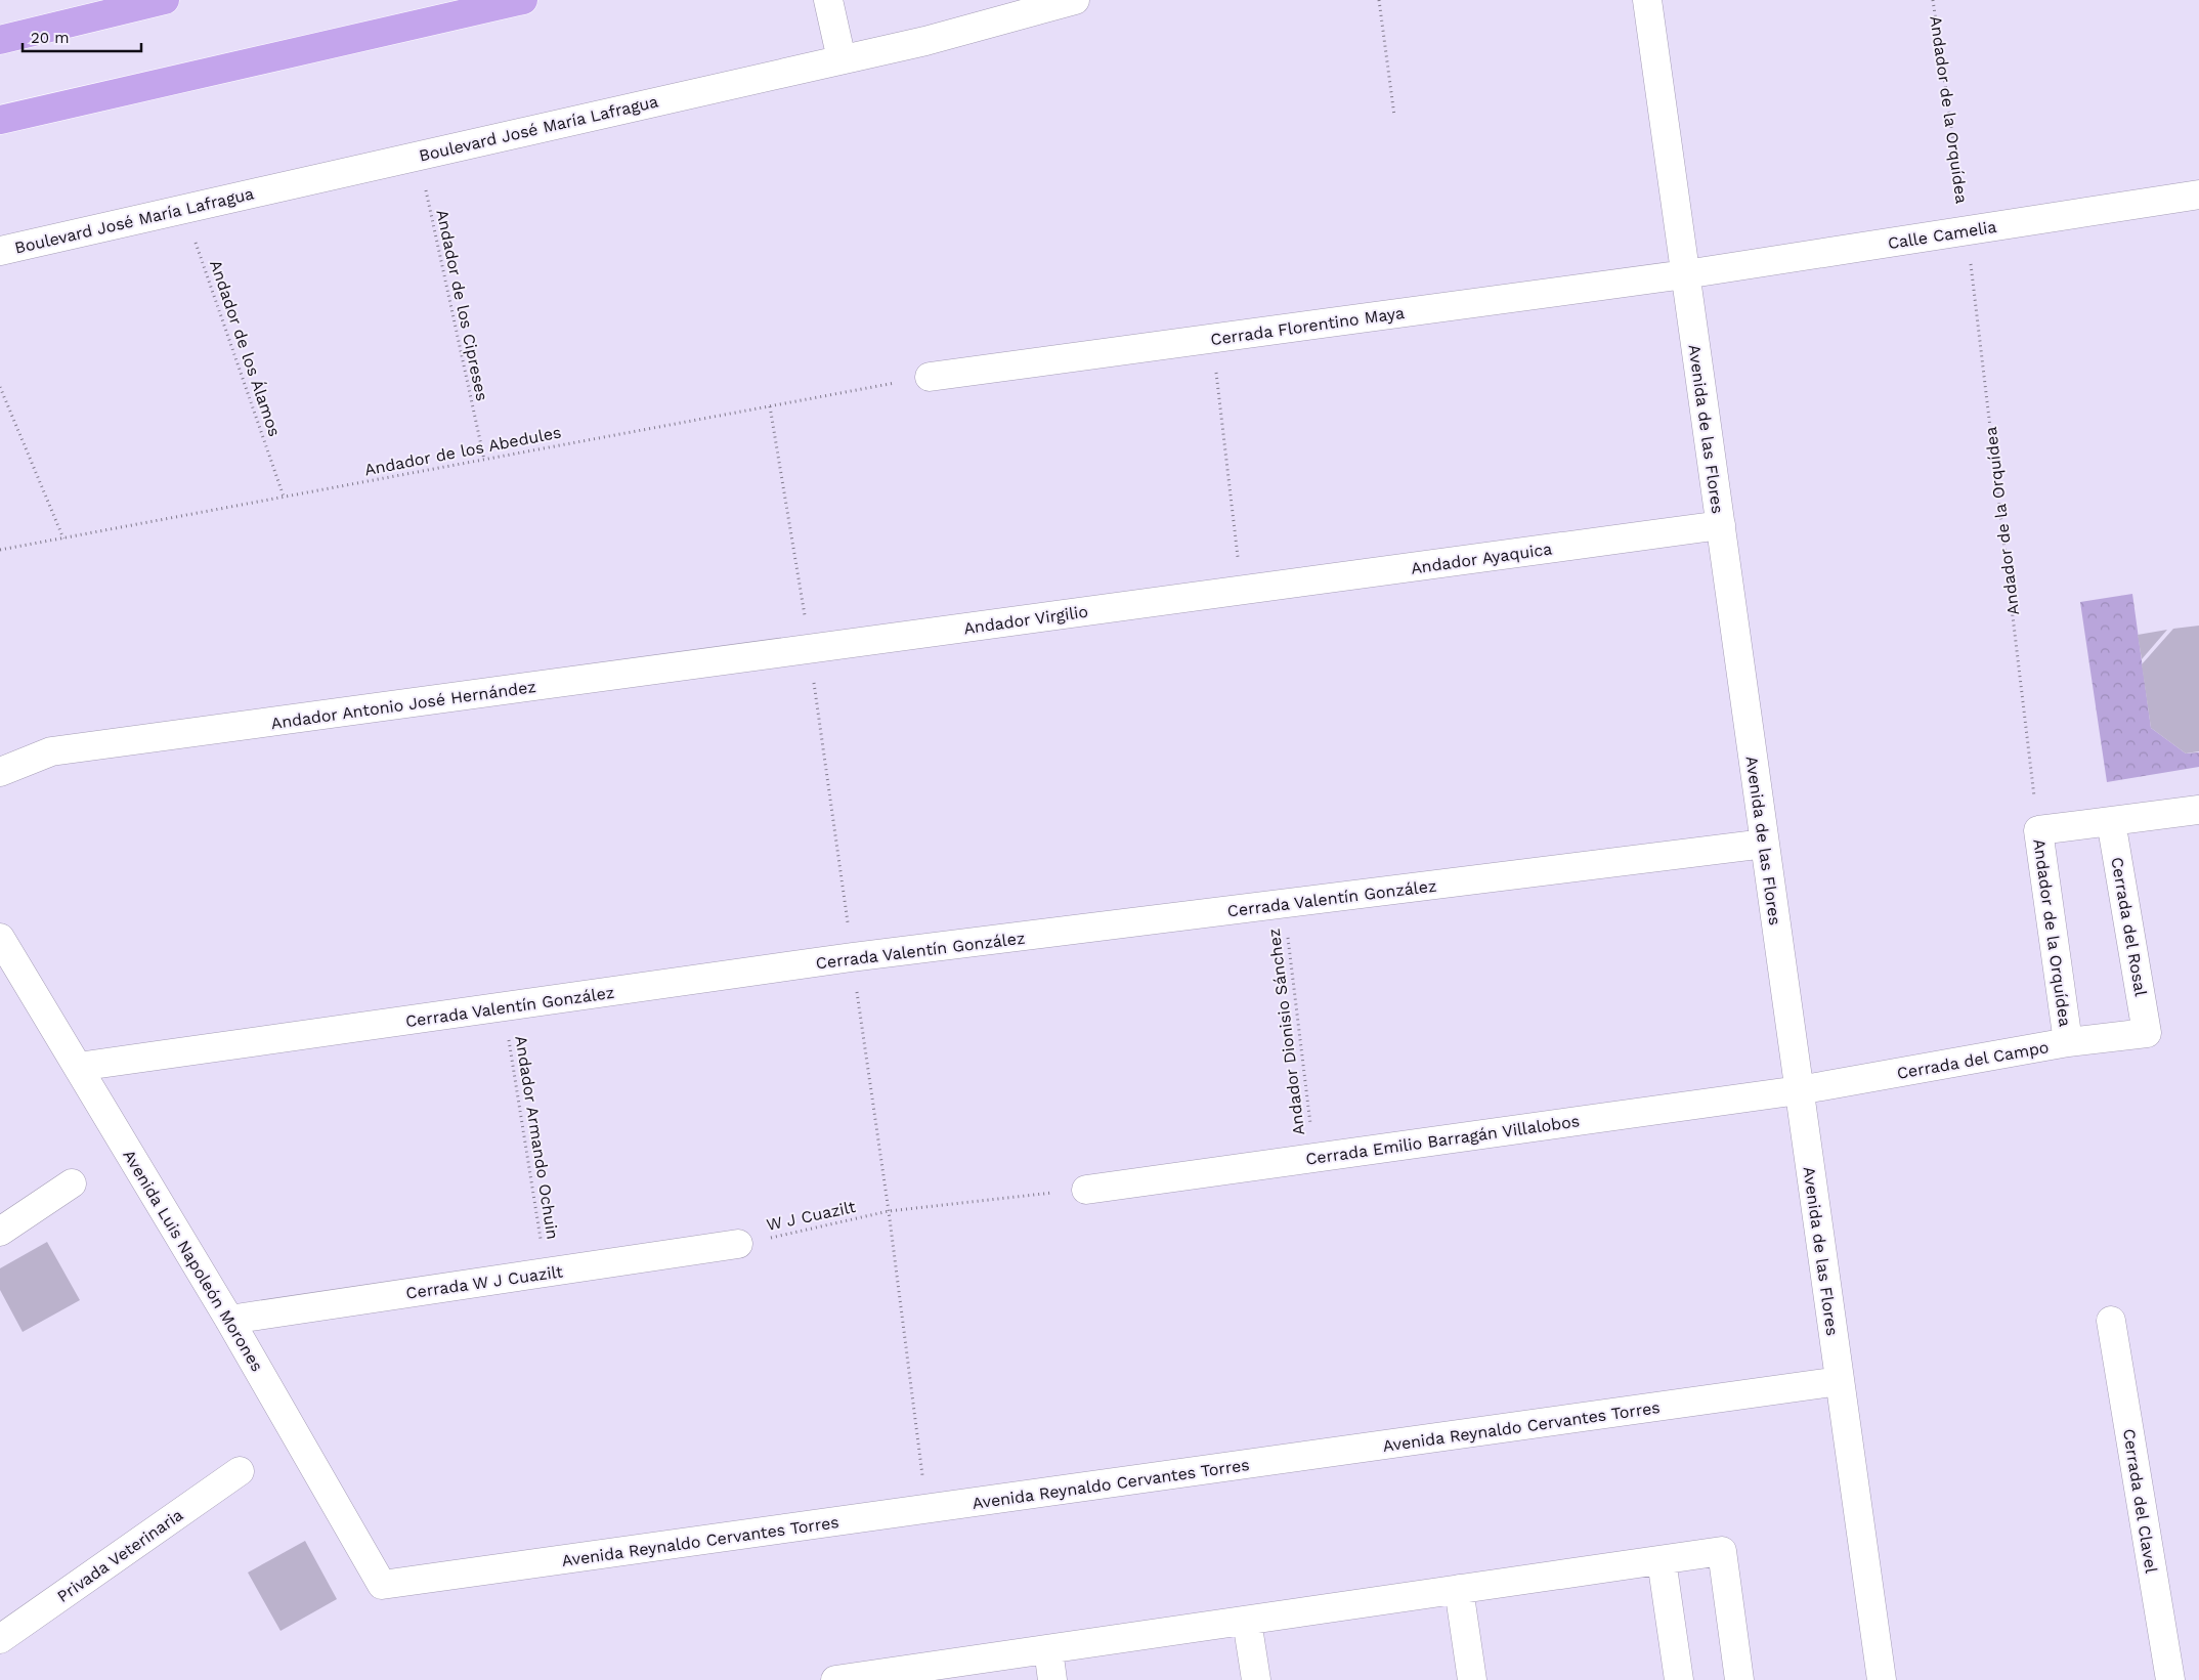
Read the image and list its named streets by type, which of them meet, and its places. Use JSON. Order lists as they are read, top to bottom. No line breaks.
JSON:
{"streets":{"street":["Andador de la Orquídea","Boulevard José María Lafragua","Calle Camelia","Cerrada Florentino Maya","Avenida de las Flores","Andador Ayaquica","Andador Virgilio","Andador Antonio José Hernández","Cerrada Valentín González","Cerrada del Rosal","Cerrada del Campo","Cerrada Emilio Barragán Villalobos","Avenida Luis Napoleón Morones","Cerrada W J Cuazilt","Avenida Reynaldo Cervantes Torres","Cerrada del Clavel","Privada Veterinaria"],"path":["Andador de los Cipreses","Andador de los Álamos","Andador de los Abedules","Andador Dionisio Sánchez","Andador Armando Ochuin","W J Cuazilt"]},"crossings":[["Andador de la Orquídea","Calle Camelia"],["Andador de la Orquídea","Cerrada del Campo"],["Boulevard José María Lafragua","Andador de los Cipreses"],["Boulevard José María Lafragua","Andador de los Álamos"],["Calle Camelia","Cerrada Florentino Maya"],["Calle Camelia","Avenida de las Flores"],["Andador de los Cipreses","Andador de los Abedules"],["Cerrada Florentino Maya","Avenida de las Flores"],["Cerrada Florentino Maya","Andador de los Abedules"],["Andador de los Álamos","Andador de los Abedules"],["Avenida de las Flores","Andador Ayaquica"],["Avenida de las Flores","Cerrada Valentín González"],["Avenida de las Flores","Cerrada del Campo"],["Avenida de las Flores","Cerrada Emilio Barragán Villalobos"],["Avenida de las Flores","Avenida Reynaldo Cervantes Torres"],["Andador Ayaquica","Andador Virgilio"],["Andador Virgilio","Andador Antonio José Hernández"],["Cerrada Valentín González","Andador Dionisio Sánchez"],["Cerrada Valentín González","Andador Armando Ochuin"],["Cerrada Valentín González","Avenida Luis Napoleón Morones"],["Cerrada del Rosal","Cerrada del Campo"],["Andador Dionisio Sánchez","Cerrada Emilio Barragán Villalobos"],["Cerrada del Campo","Cerrada Emilio Barragán Villalobos"],["Andador Armando Ochuin","Cerrada W J Cuazilt"],["Cerrada Emilio Barragán Villalobos","W J Cuazilt"],["W J Cuazilt","Cerrada W J Cuazilt"],["Avenida Luis Napoleón Morones","Cerrada W J Cuazilt"],["Avenida Luis Napoleón Morones","Avenida Reynaldo Cervantes Torres"]],"scale_bar":"20 m"}
